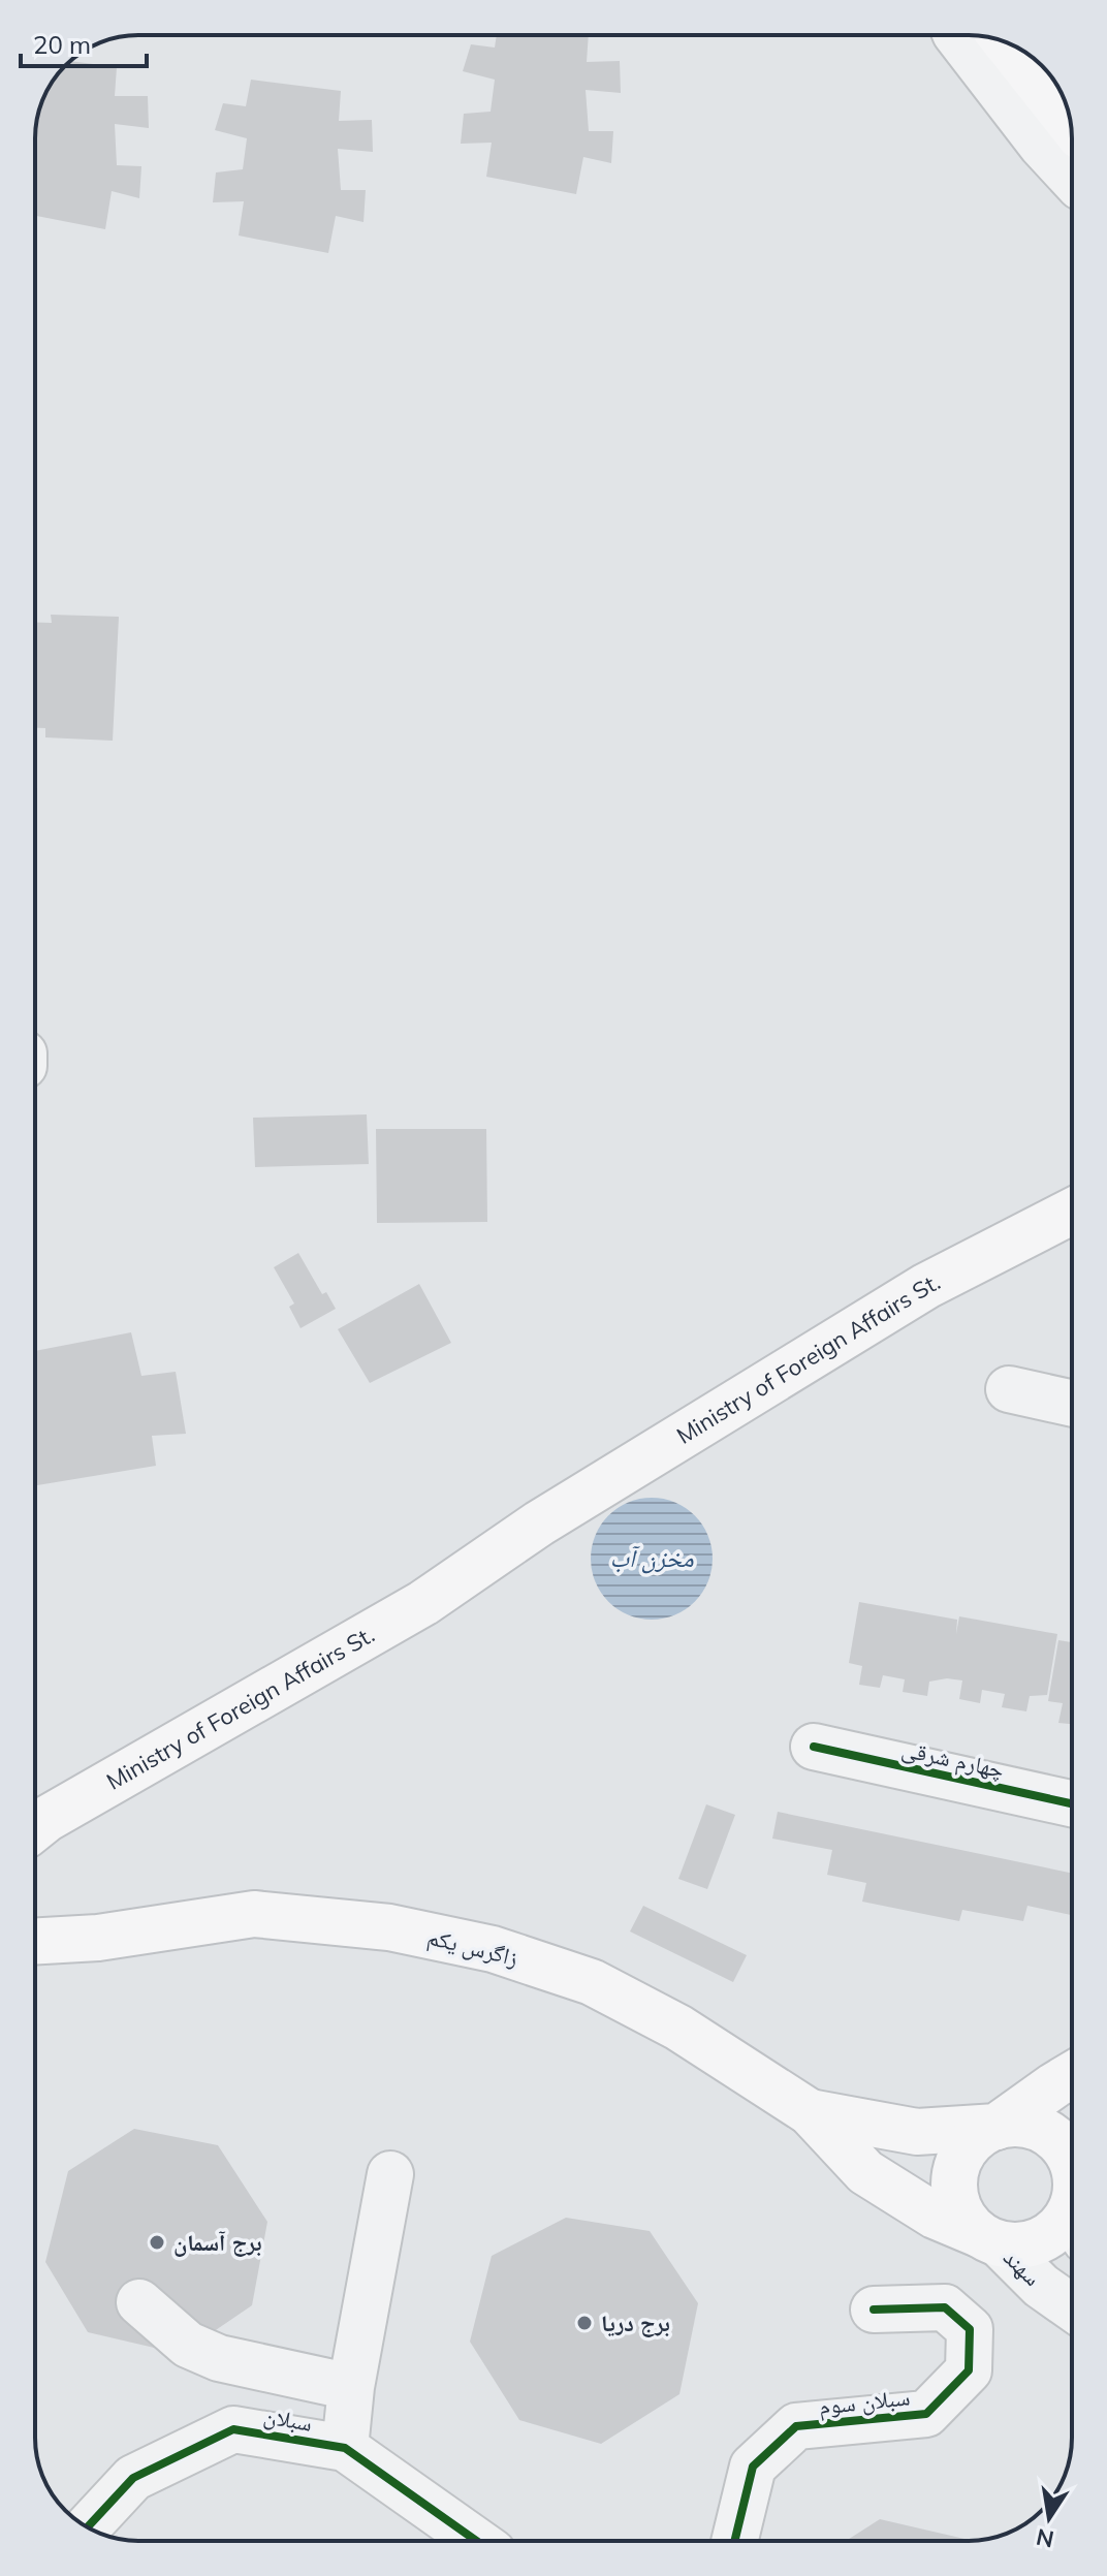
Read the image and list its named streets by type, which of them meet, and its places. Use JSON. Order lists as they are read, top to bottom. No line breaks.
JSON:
{"streets":{"main road":["Ministry of Foreign Affairs St.","زاگرس یکم"],"street":["چهارم شرقی","سهند","سبلان سوم","سبلان"]},"crossings":[["زاگرس یکم","سهند"]],"water":["مخزن آب"],"places":["برج آسمان","برج دریا"],"scale_bar":"20 m","north":"bottom"}
